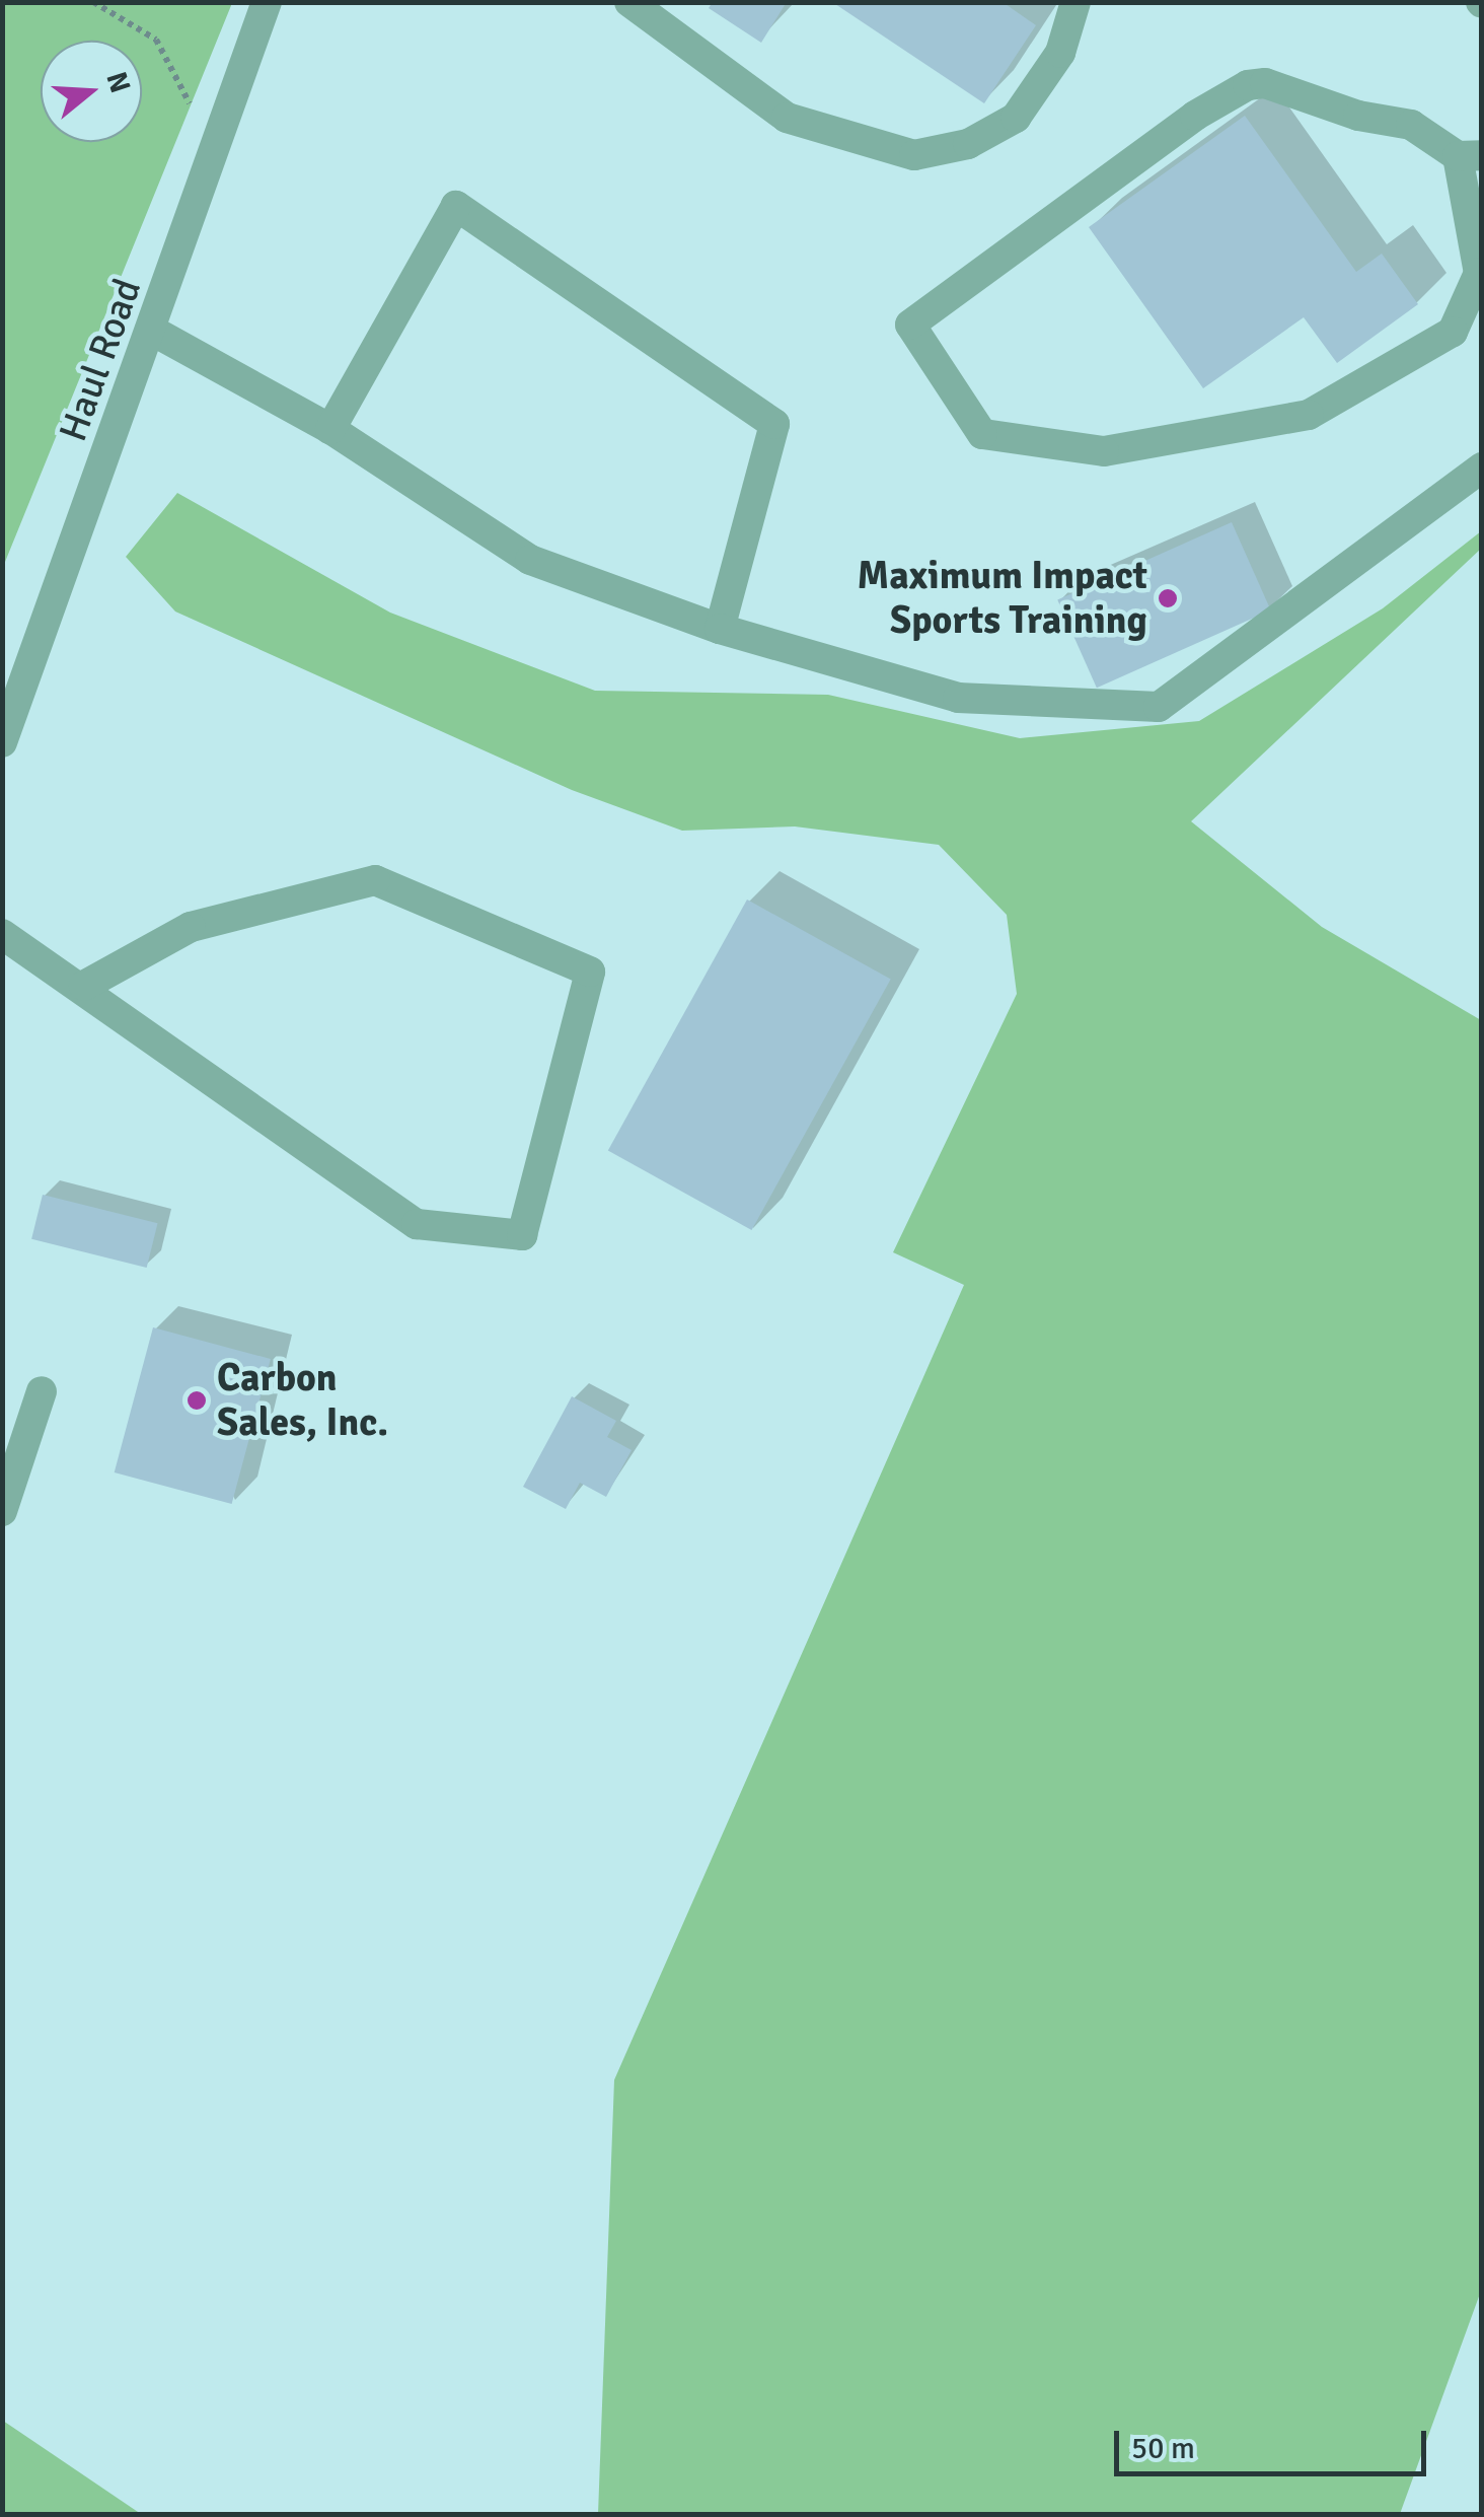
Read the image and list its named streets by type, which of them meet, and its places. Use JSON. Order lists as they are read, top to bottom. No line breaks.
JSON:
{"streets":{"lane":["Haul Road"]},"places":["Maximum Impact Sports Training","Carbon Sales, Inc."],"scale_bar":"50 m","north":"right"}
